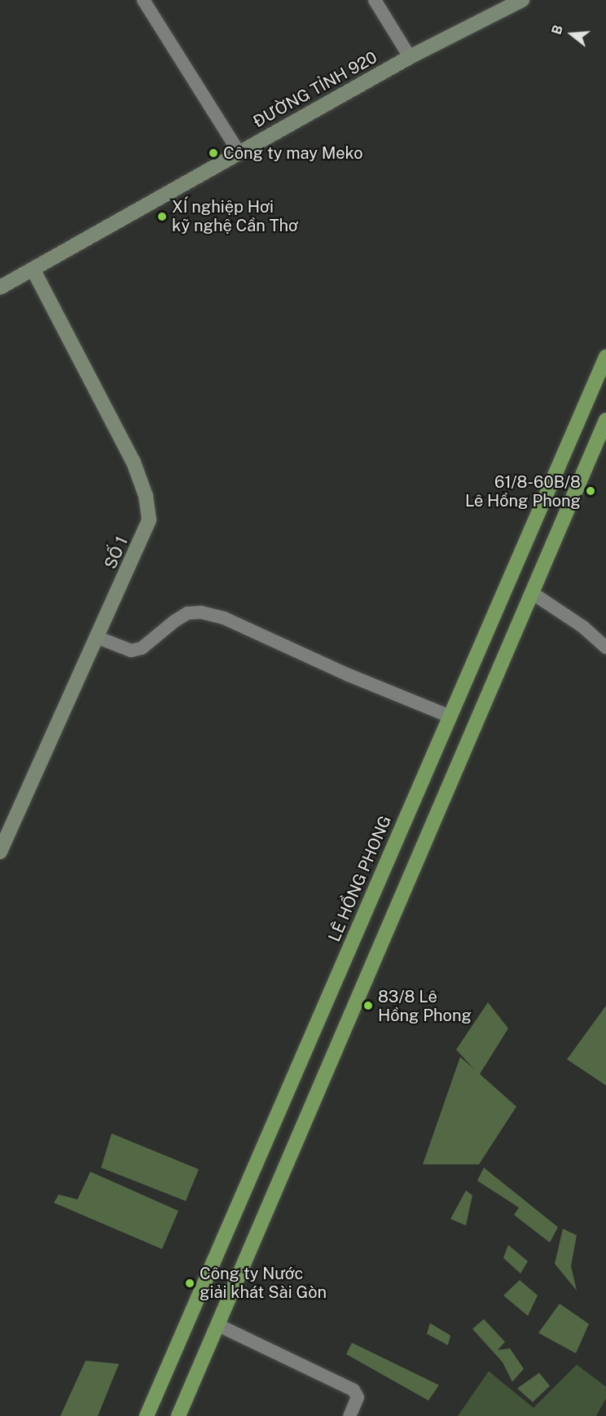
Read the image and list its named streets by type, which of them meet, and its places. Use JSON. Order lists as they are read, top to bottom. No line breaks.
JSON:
{"streets":{"highway":["LÊ HỒNG PHONG"],"street":["ĐƯỜNG TỈNH 920","SỐ 1"]},"crossings":[["ĐƯỜNG TỈNH 920","SỐ 1"]],"places":["Công ty may Meko","XÍ nghiệp Hơi kỹ nghệ Cần Thơ","61/8-60B/8 Lê Hồng Phong","83/8 Lê Hồng Phong","Công ty Nước giải khát Sài Gòn"],"north":"left"}
